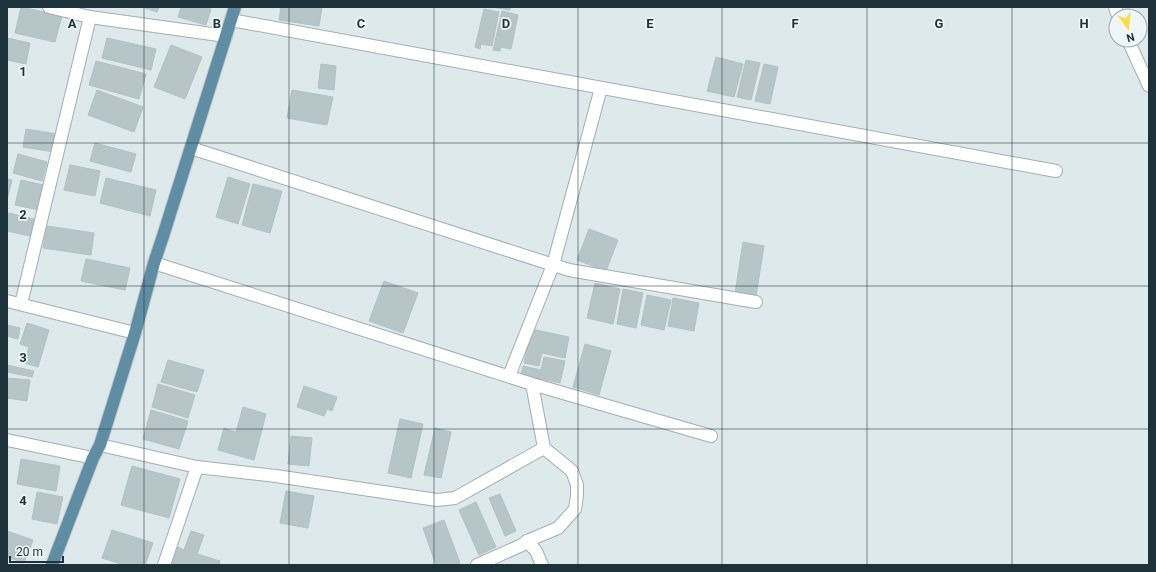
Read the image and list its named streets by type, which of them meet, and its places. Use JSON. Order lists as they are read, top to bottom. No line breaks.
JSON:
{"scale_bar":"20 m","north":"bottom","grid":{"columns":["A","B","C","D","E","F","G","H"],"rows":["1","2","3","4"]}}
